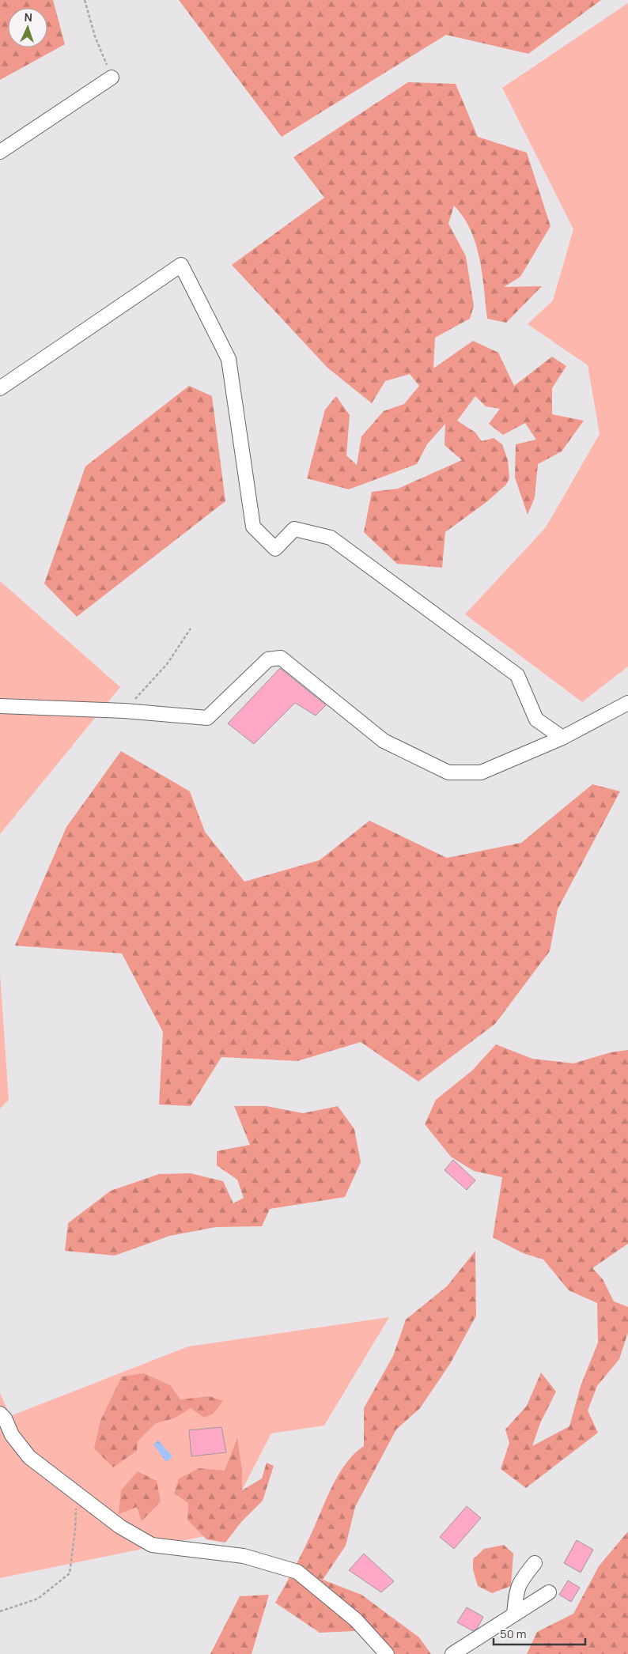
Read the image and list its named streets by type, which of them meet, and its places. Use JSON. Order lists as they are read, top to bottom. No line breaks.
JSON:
{"scale_bar":"50 m","north":"top"}
